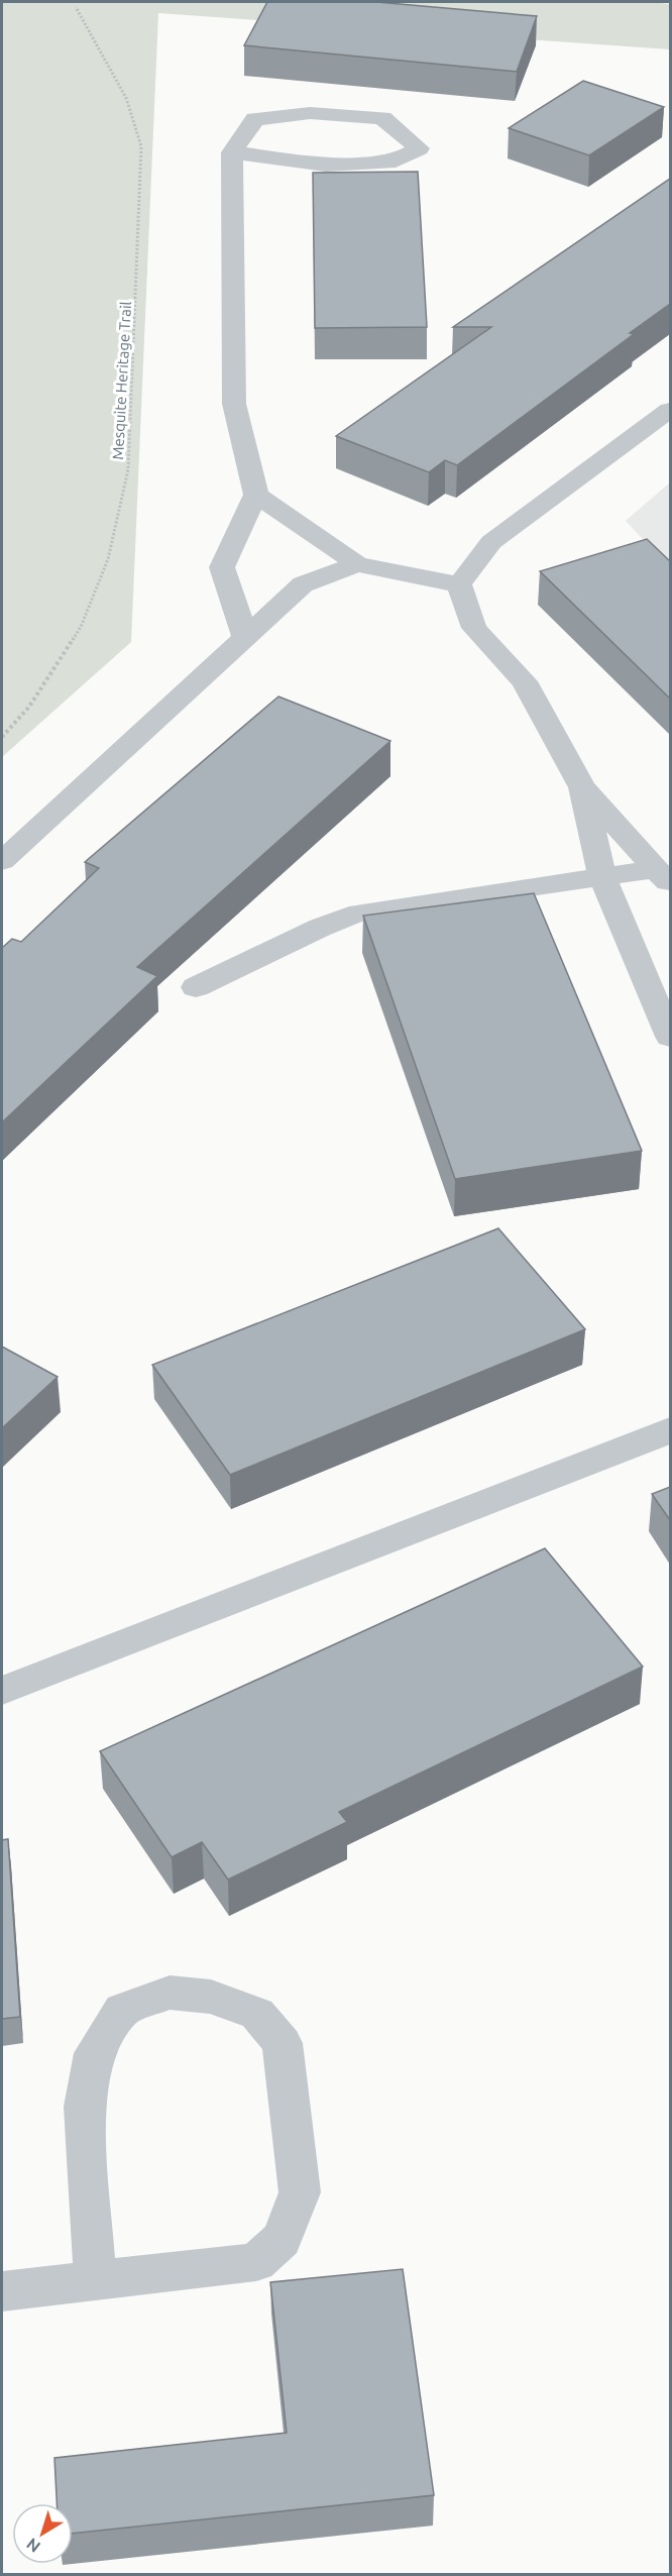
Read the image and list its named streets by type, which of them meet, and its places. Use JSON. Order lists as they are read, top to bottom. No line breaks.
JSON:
{"streets":{"path":["Mesquite Heritage Trail"]},"north":"bottom left"}
